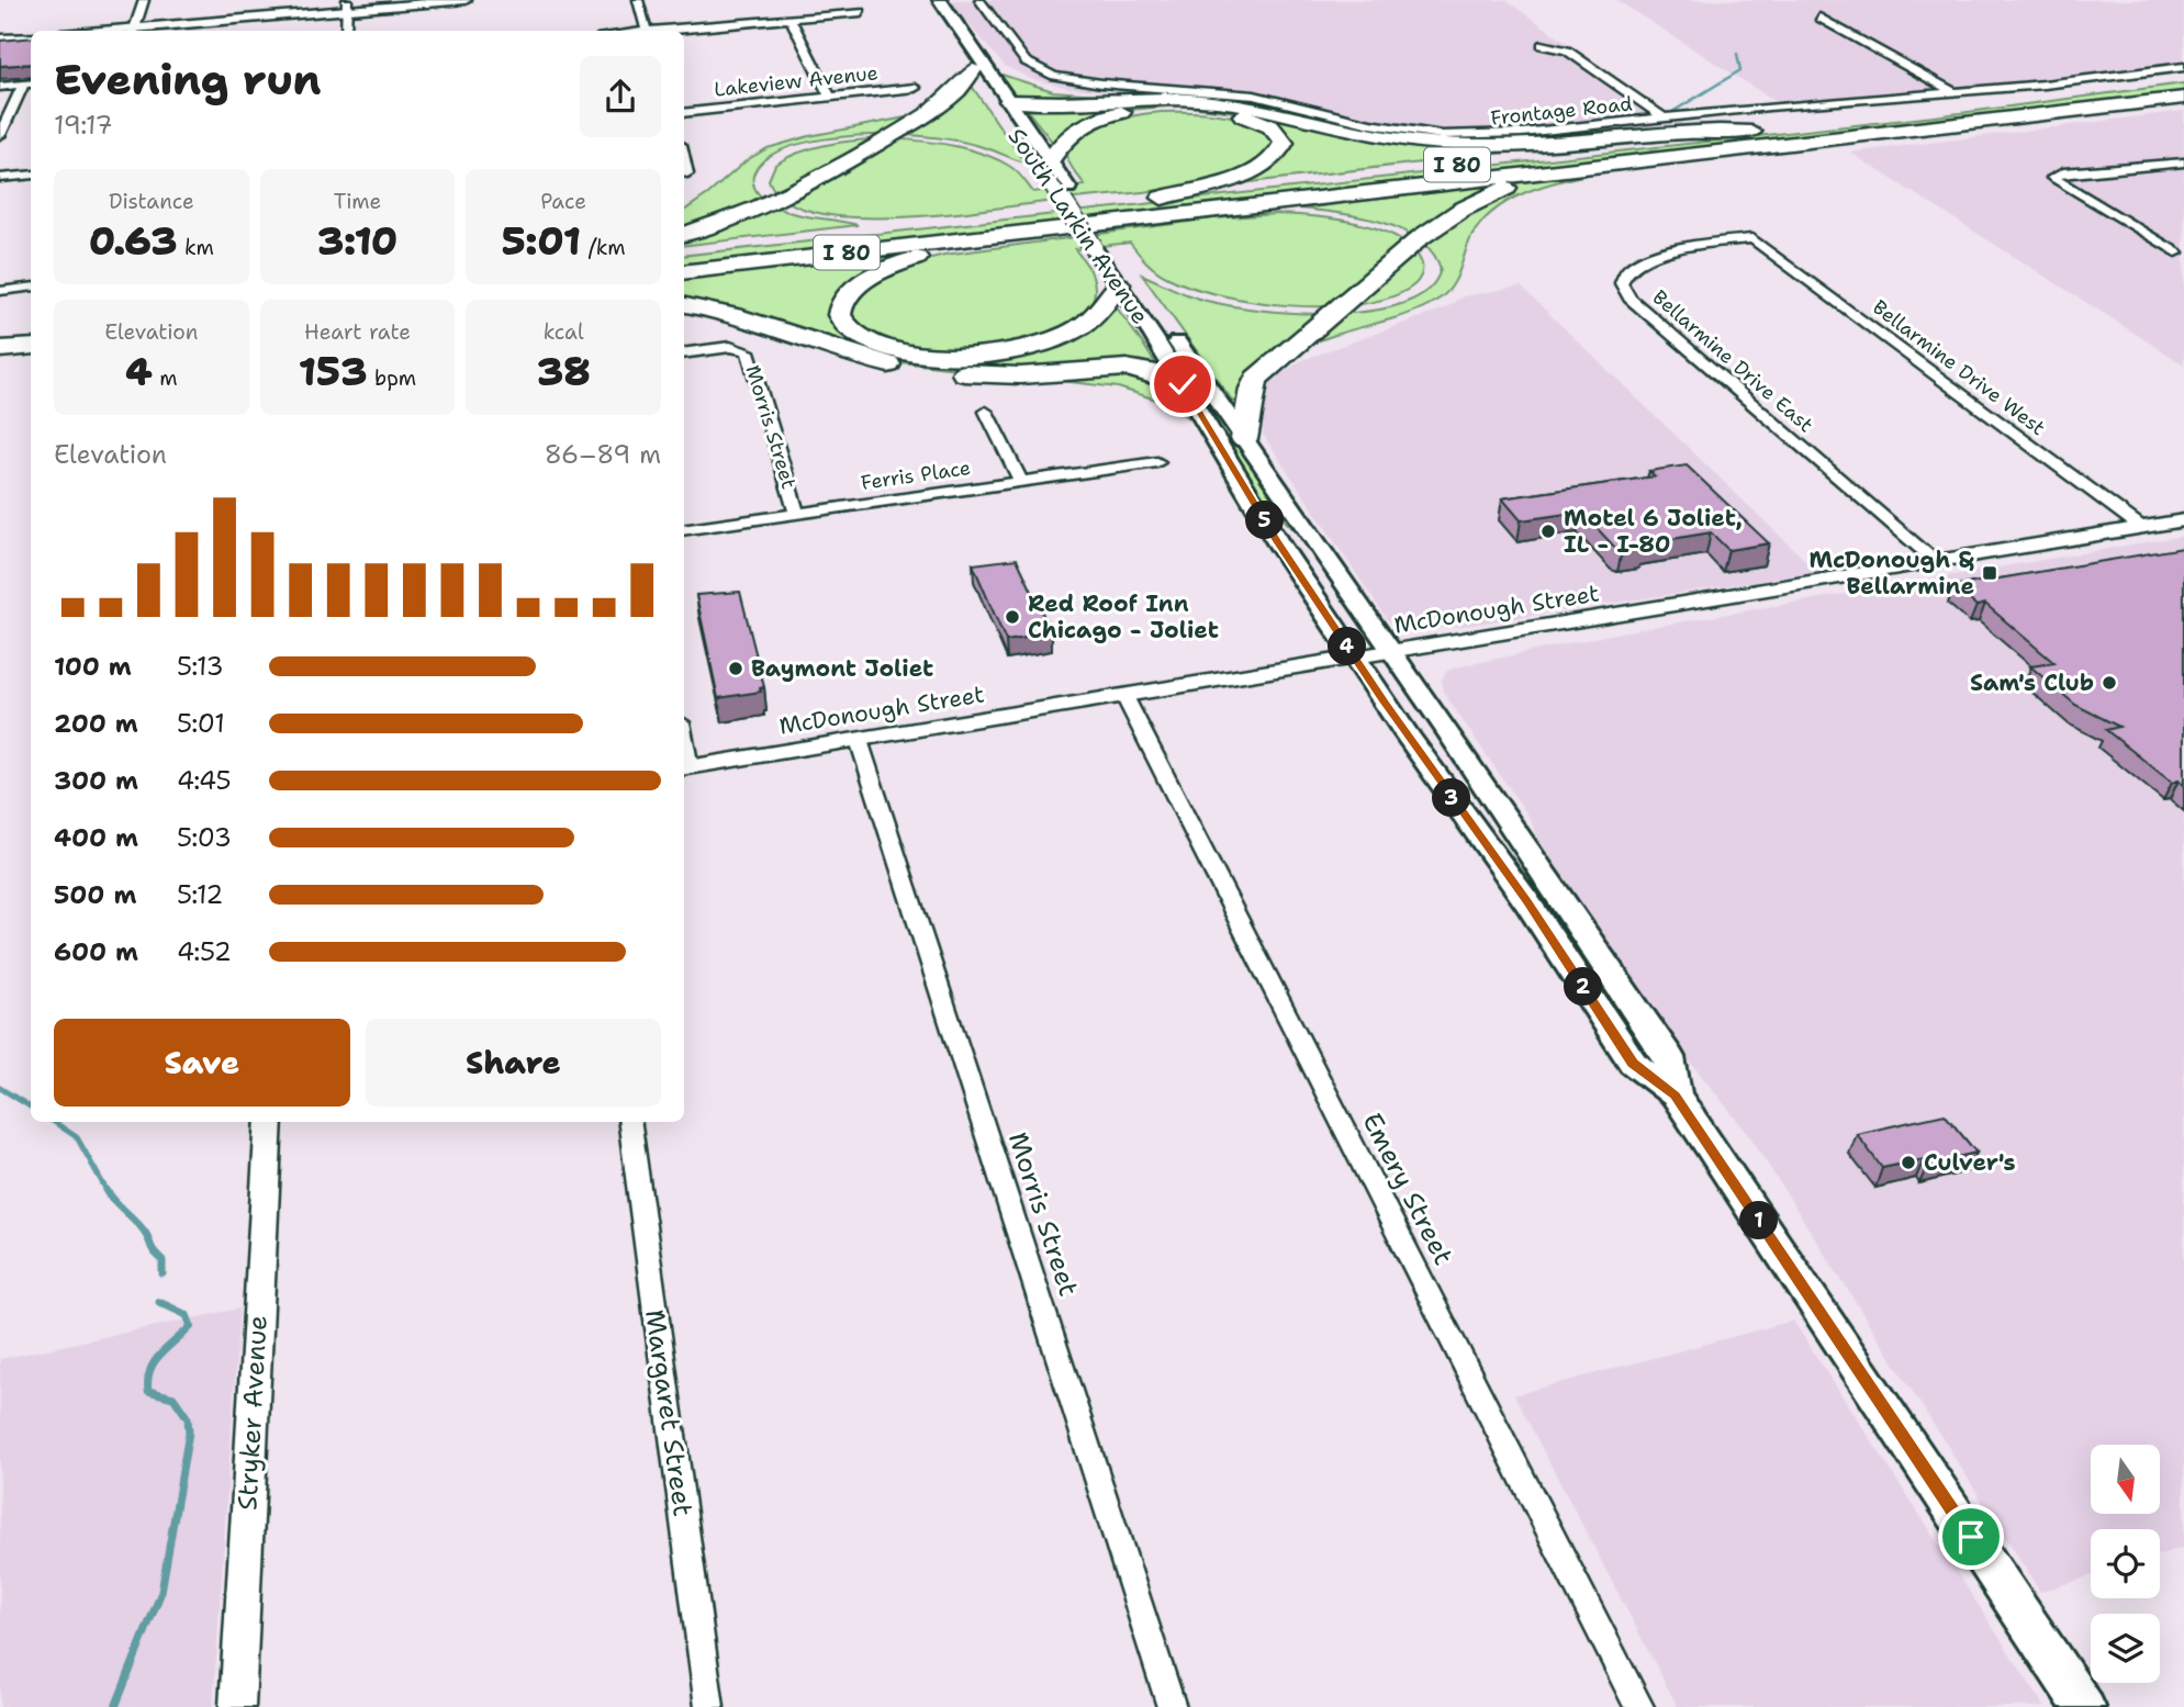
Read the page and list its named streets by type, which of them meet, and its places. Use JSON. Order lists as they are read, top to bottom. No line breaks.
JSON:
{"streets":{"highway":["I 80"],"main road":["South Larkin Avenue"],"street":["Lakeview Avenue","Frontage Road","Bellarmine Drive East","Bellarmine Drive West","Morris Street","Ferris Place","McDonough Street","Emery Street","Stryker Avenue","Margaret Street"]},"crossings":[["South Larkin Avenue","McDonough Street"],["Bellarmine Drive East","Bellarmine Drive West"],["Bellarmine Drive East","McDonough Street"],["Bellarmine Drive West","McDonough Street"],["Morris Street","Ferris Place"],["Morris Street","McDonough Street"],["McDonough Street","Emery Street"]],"places":{"other":["Motel 6 Joliet, IL - I-80","Red Roof Inn Chicago - Joliet","Baymont Joliet","Sam's Club","Culver's"],"transit":["McDonough & Bellarmine"]},"north":"bottom","page":{"heading":["Evening run","19:17"],"stats":[["Distance","0.63 km"],["Time","3:10"],["Pace","5:01 /km"],["Elevation","4 m"],["Heart rate","153 bpm"],["kcal","38"]],"chart":["Elevation","86–89 m"],"pins":["5","4","3","2","1"],"list":[{"name":"100 m","note":"5:13"},{"name":"200 m","note":"5:01"},{"name":"300 m","note":"4:45"},{"name":"400 m","note":"5:03"},{"name":"500 m","note":"5:12"},{"name":"600 m","note":"4:52"}],"buttons":["Save","Share"]}}
